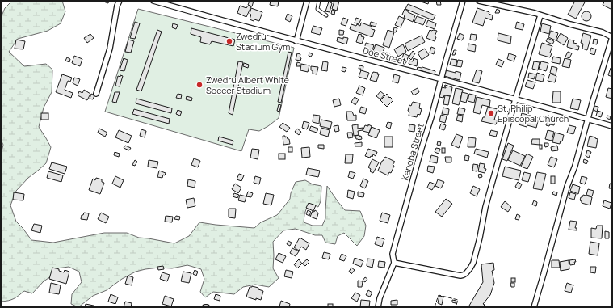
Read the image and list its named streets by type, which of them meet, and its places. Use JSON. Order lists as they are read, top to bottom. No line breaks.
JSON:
{"streets":{"street":["Doe Street","Kangba Street"]},"crossings":[["Doe Street","Kangba Street"]],"places":["Zwedru Stadium Gym","Zwedru Albert White Soccer Stadium","St. Philip Episcopal Church"]}
